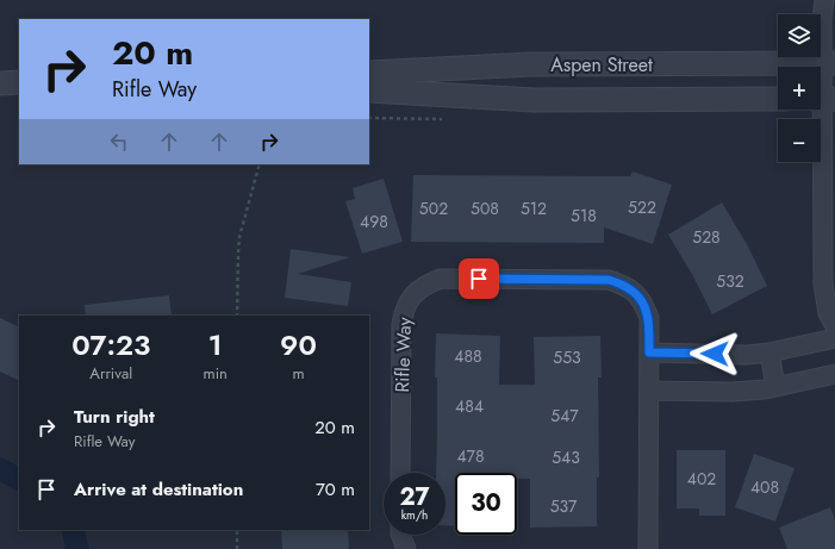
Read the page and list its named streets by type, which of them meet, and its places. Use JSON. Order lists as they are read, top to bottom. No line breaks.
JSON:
{"streets":{"street":["Aspen Street","Rifle Way"]},"house_numbers":["522","502","508","512","518","498","528","532","488","553","484","547","478","543","402","408","537"],"page":{"map_buttons":["+","−"],"turn":["20 m","Rifle Way"],"eta":["07:23","Arrival","1","min","90","m"],"list":[{"name":"Turn right","note":"Rifle Way","value":"20 m"},{"name":"Arrive at destination","value":"70 m"}],"speed":"27 km/h","limit":"30"}}
